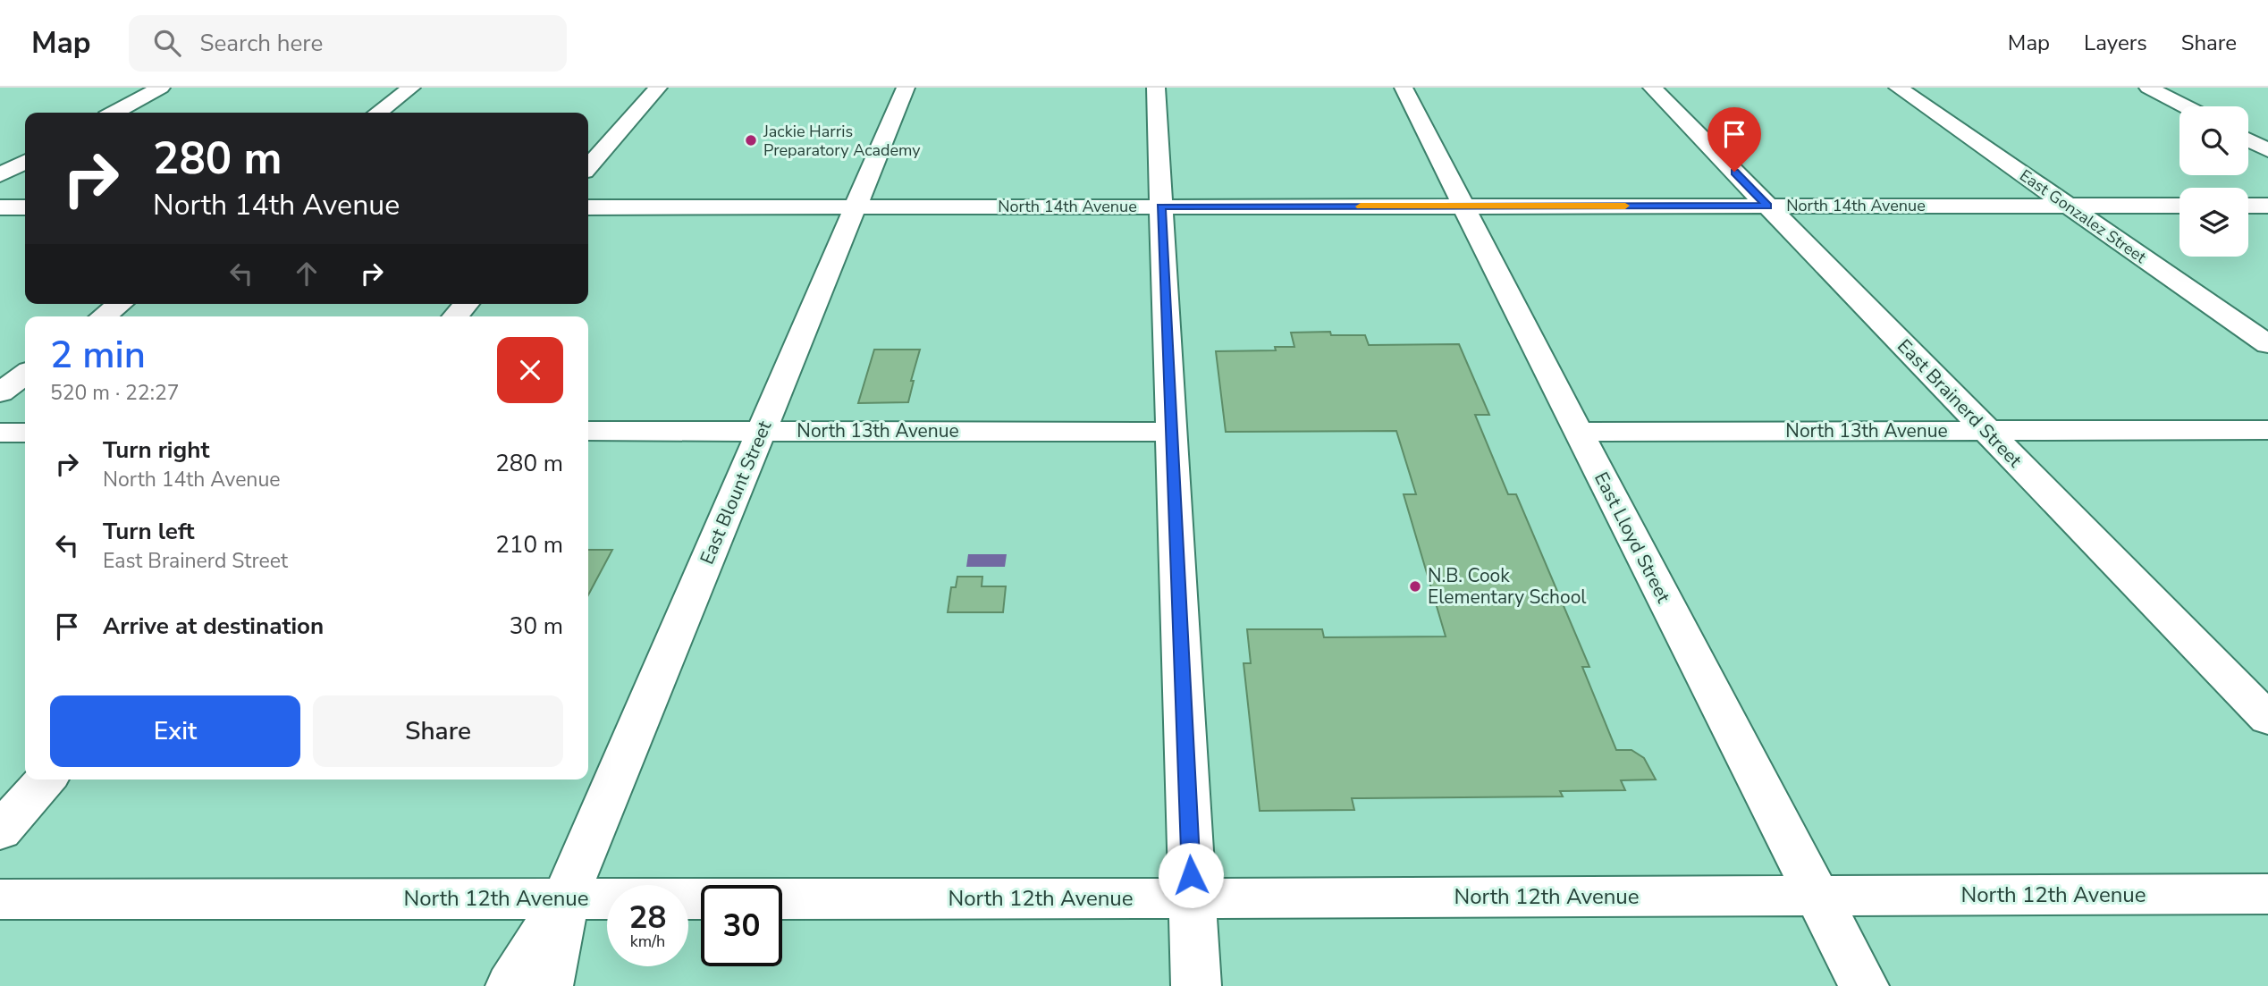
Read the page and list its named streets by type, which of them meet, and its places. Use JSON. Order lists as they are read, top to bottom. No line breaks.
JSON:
{"streets":{"street":["North 14th Avenue","East Gonzalez Street","East Brainerd Street","North 13th Avenue","East Blount Street","East Lloyd Street","North 12th Avenue"]},"crossings":[["North 14th Avenue","East Gonzalez Street"],["North 14th Avenue","East Brainerd Street"],["North 14th Avenue","East Blount Street"],["North 14th Avenue","East Lloyd Street"],["East Brainerd Street","North 13th Avenue"],["North 13th Avenue","East Blount Street"],["North 13th Avenue","East Lloyd Street"],["East Blount Street","North 12th Avenue"],["East Lloyd Street","North 12th Avenue"]],"places":["Jackie Harris Preparatory Academy","N.B. Cook Elementary School"],"page":{"header":"Map","search":"Search here","nav":["Map","Layers","Share"],"turn":["280 m","North 14th Avenue"],"heading":["2 min","520 m · 22:27"],"list":[{"name":"Turn right","note":"North 14th Avenue","value":"280 m"},{"name":"Turn left","note":"East Brainerd Street","value":"210 m"},{"name":"Arrive at destination","value":"30 m"}],"buttons":["Exit","Share"],"speed":"28 km/h","limit":"30"}}
